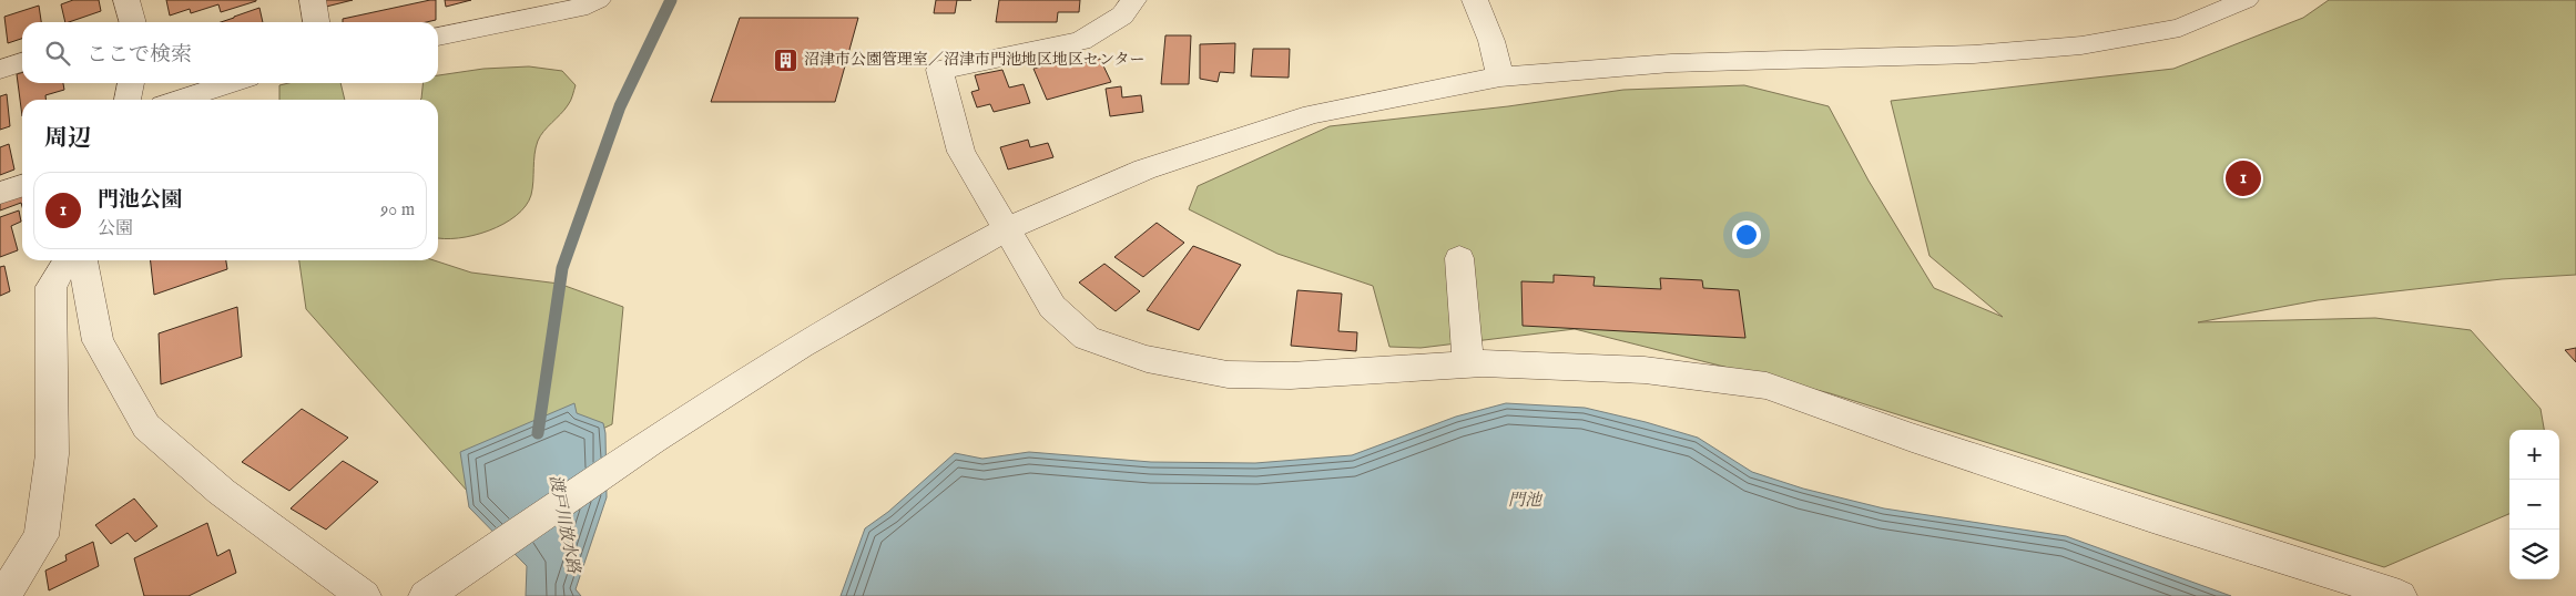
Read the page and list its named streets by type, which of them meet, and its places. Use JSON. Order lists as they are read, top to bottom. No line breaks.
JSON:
{"water":["門池","渡戸川放水路"],"places":{"building":["沼津市公園管理室／沼津市門池地区地区センター"]},"page":{"search":"ここで検索","heading":"周辺","pins":"1","list":[{"mark":"1","name":"門池公園","note":"公園","value":"90 m"}],"map_buttons":["+","−"]}}
